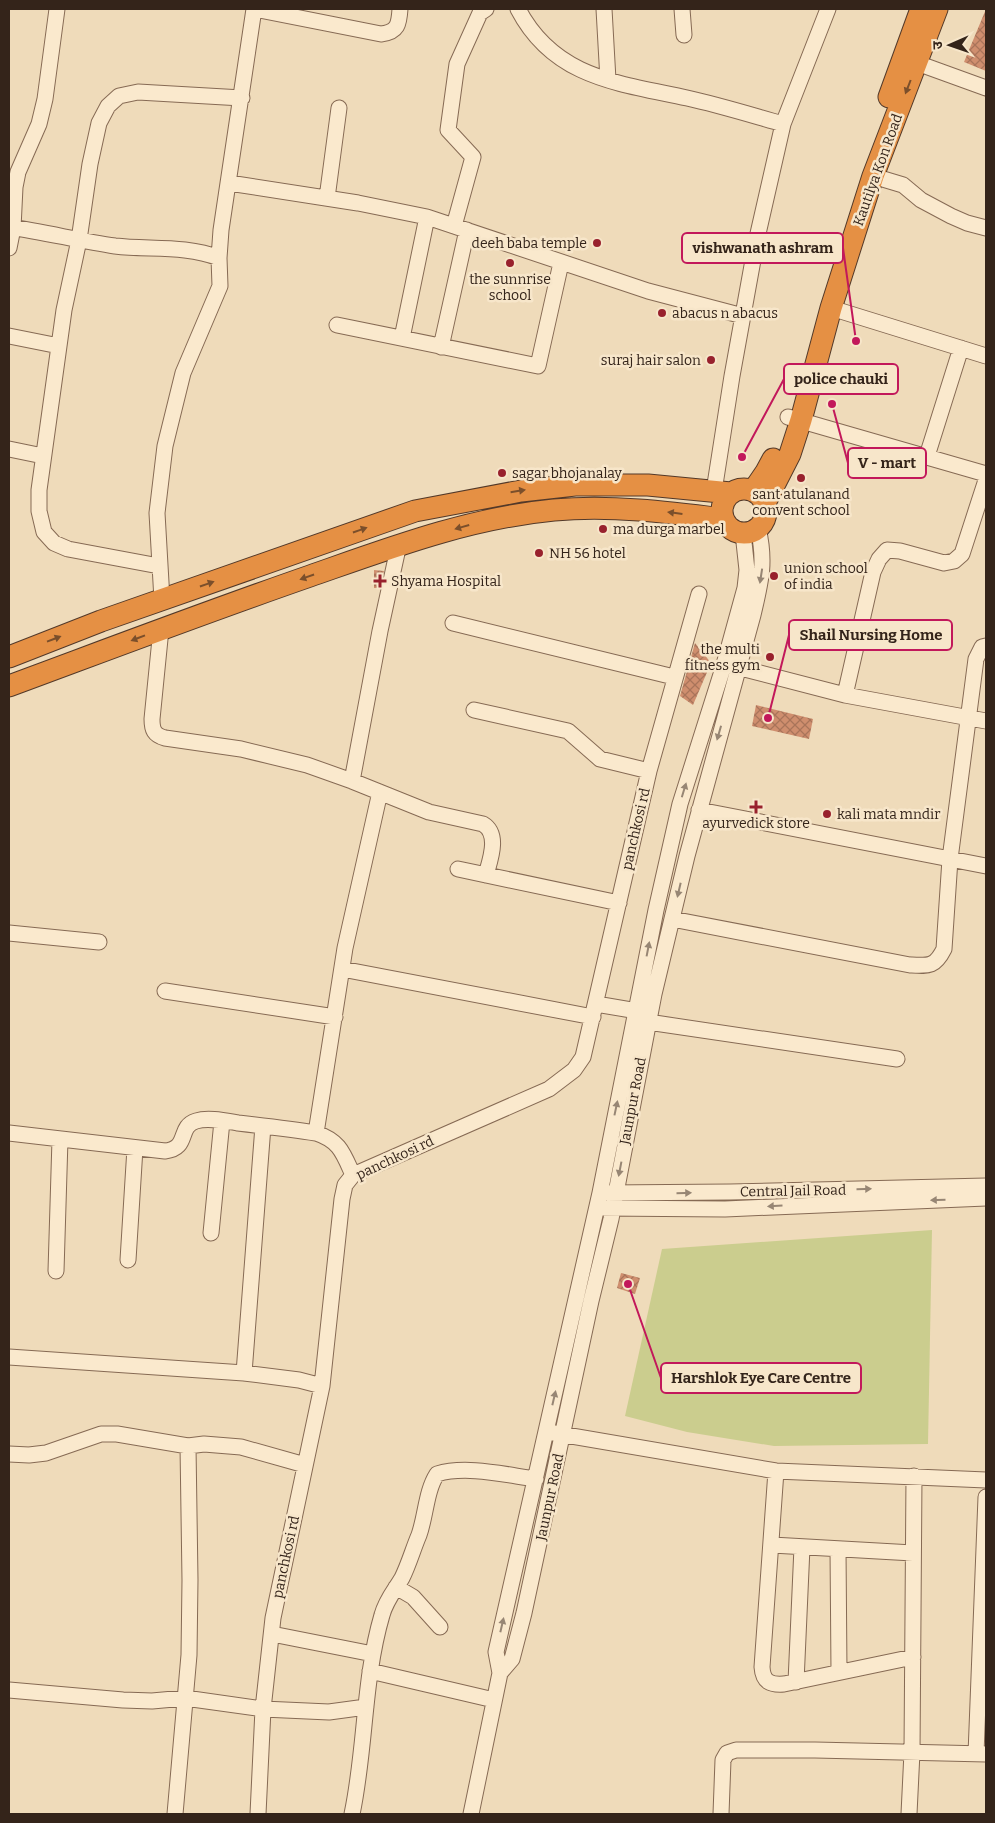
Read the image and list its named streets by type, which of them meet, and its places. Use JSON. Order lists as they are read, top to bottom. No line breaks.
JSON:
{"streets":{"highway":["Kautilya Kon Road"],"street":["panchkosi rd","Jaunpur Road","Central Jail Road"]},"crossings":[["Kautilya Kon Road","Jaunpur Road"],["Jaunpur Road","Central Jail Road"]],"places":{"other":["deeh baba temple","the sunnrise school","abacus n abacus","vishwanath ashram","suraj hair salon","V - mart","police chauki","sagar bhojanalay","sant atulanand convent school","ma durga marbel","NH 56 hotel","union school of india","the multi fitness gym","Shail Nursing Home","kali mata mndir","Harshlok Eye Care Centre"],"health":["Shyama Hospital","ayurvedick store"]},"north":"left"}
